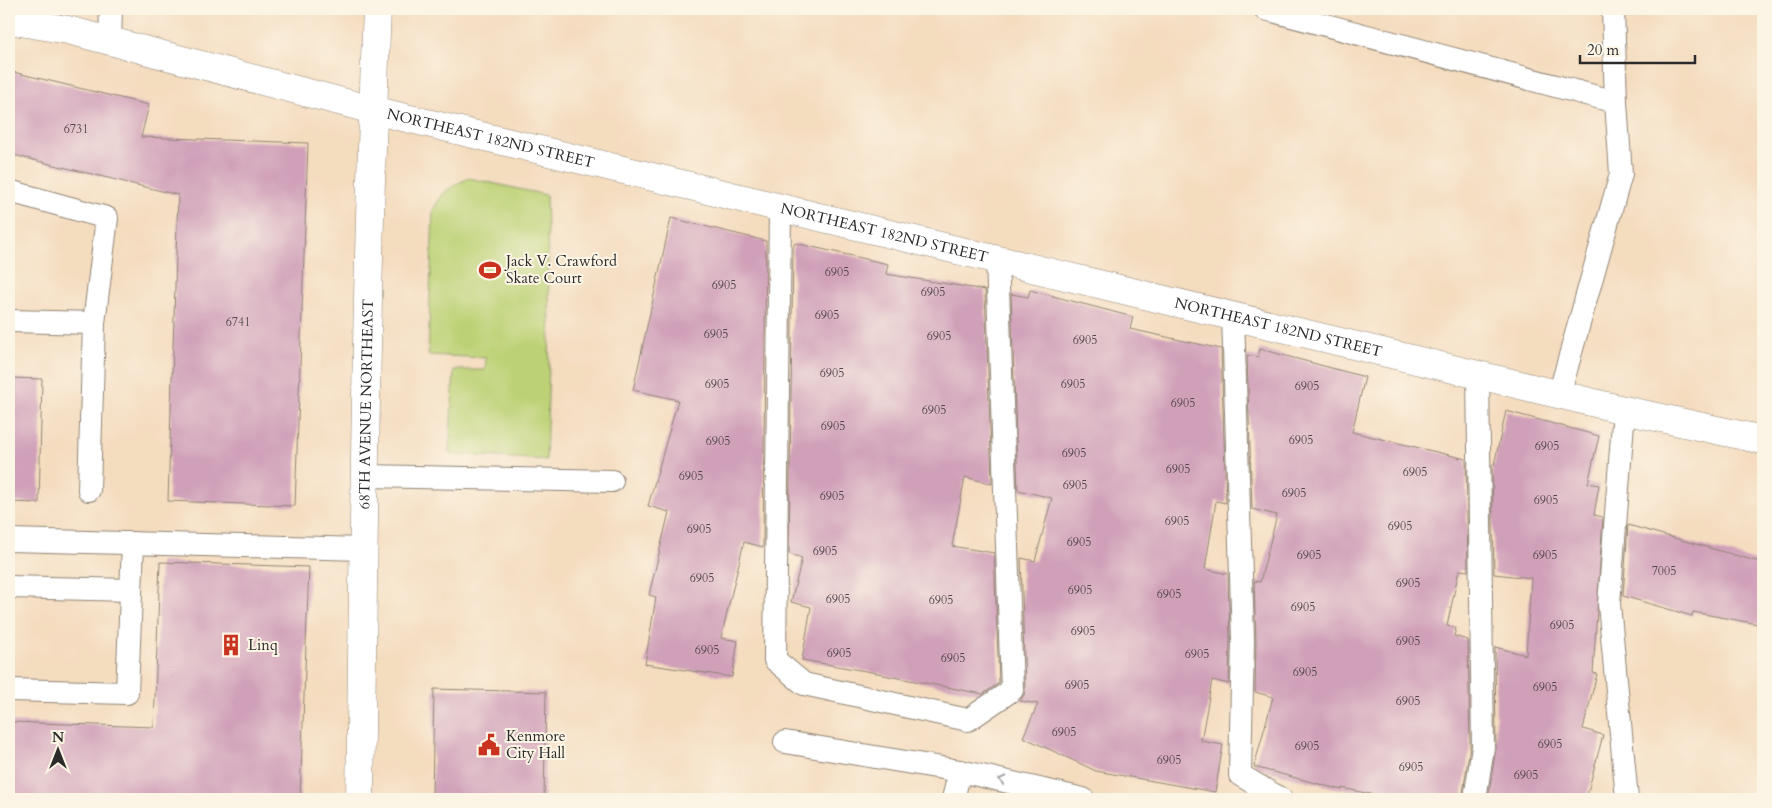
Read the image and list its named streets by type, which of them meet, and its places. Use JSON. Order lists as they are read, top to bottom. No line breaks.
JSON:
{"streets":{"street":["NORTHEAST 182ND STREET","68TH AVENUE NORTHEAST"]},"crossings":[["NORTHEAST 182ND STREET","68TH AVENUE NORTHEAST"]],"places":{"sports":["Jack V. Crawford Skate Court"],"building":["Linq"],"public building":["Kenmore City Hall"]},"house_numbers":["6731","6905","6905","6905","6905","6741","6905","6905","6905","6905","6905","6905","6905","6905","6905","6905","6905","6905","6905","6905","6905","6905","6905","6905","6905","6905","6905","6905","6905","6905","6905","6905","6905","6905","7005","6905","6905","6905","6905","6905","6905","6905","6905","6905","6905","6905","6905","6905","6905","6905","6905","6905","6905","6905","6905","6905","6905","6905","6905"],"scale_bar":"20 m","north":"top"}
